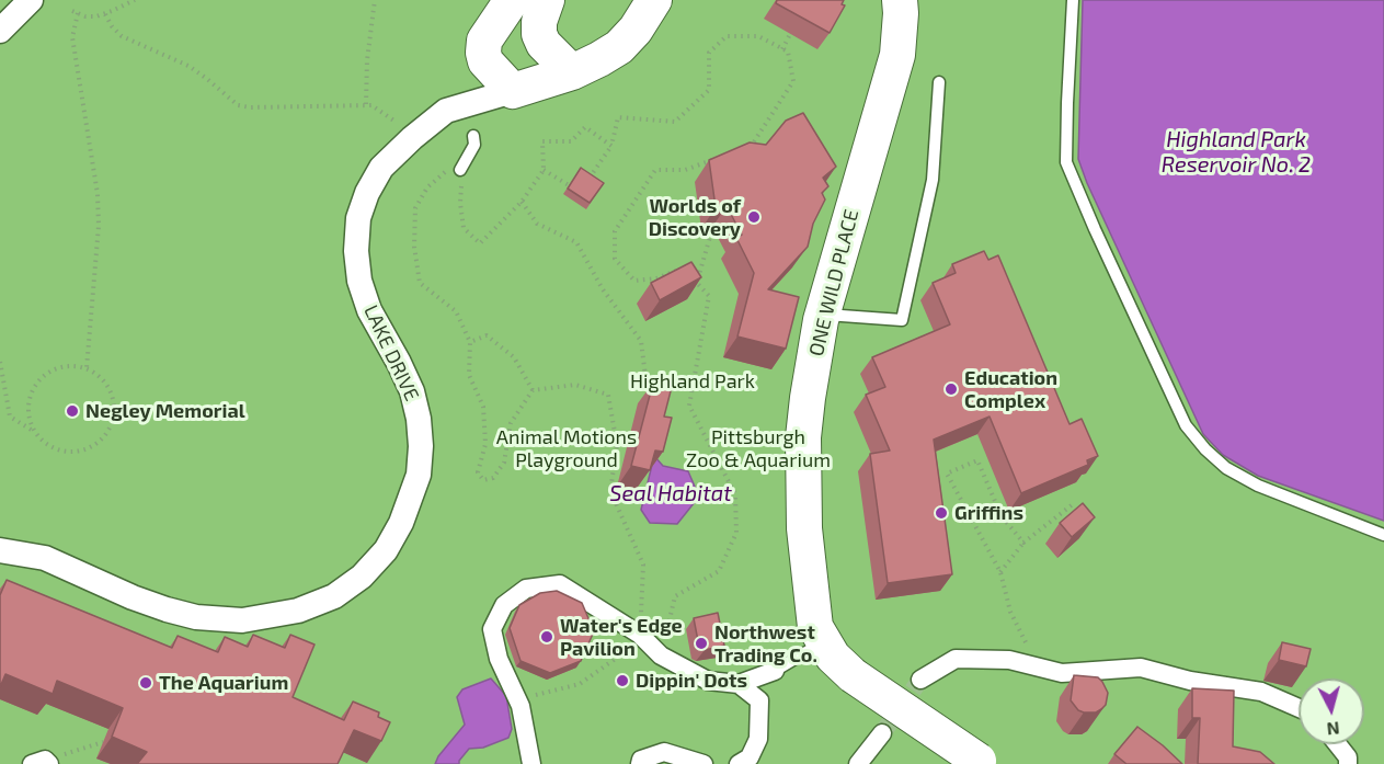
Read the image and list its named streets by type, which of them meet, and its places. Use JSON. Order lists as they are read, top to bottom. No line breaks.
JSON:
{"streets":{"main road":["ONE WILD PLACE"],"street":["LAKE DRIVE"]},"water":["Highland Park Reservoir No. 2","Seal Habitat"],"parks":["Highland Park","Animal Motions Playground","Pittsburgh Zoo & Aquarium"],"places":["Worlds of Discovery","Education Complex","Negley Memorial","Griffins","Water's Edge Pavilion","Northwest Trading Co.","Dippin' Dots","The Aquarium"],"north":"bottom"}
